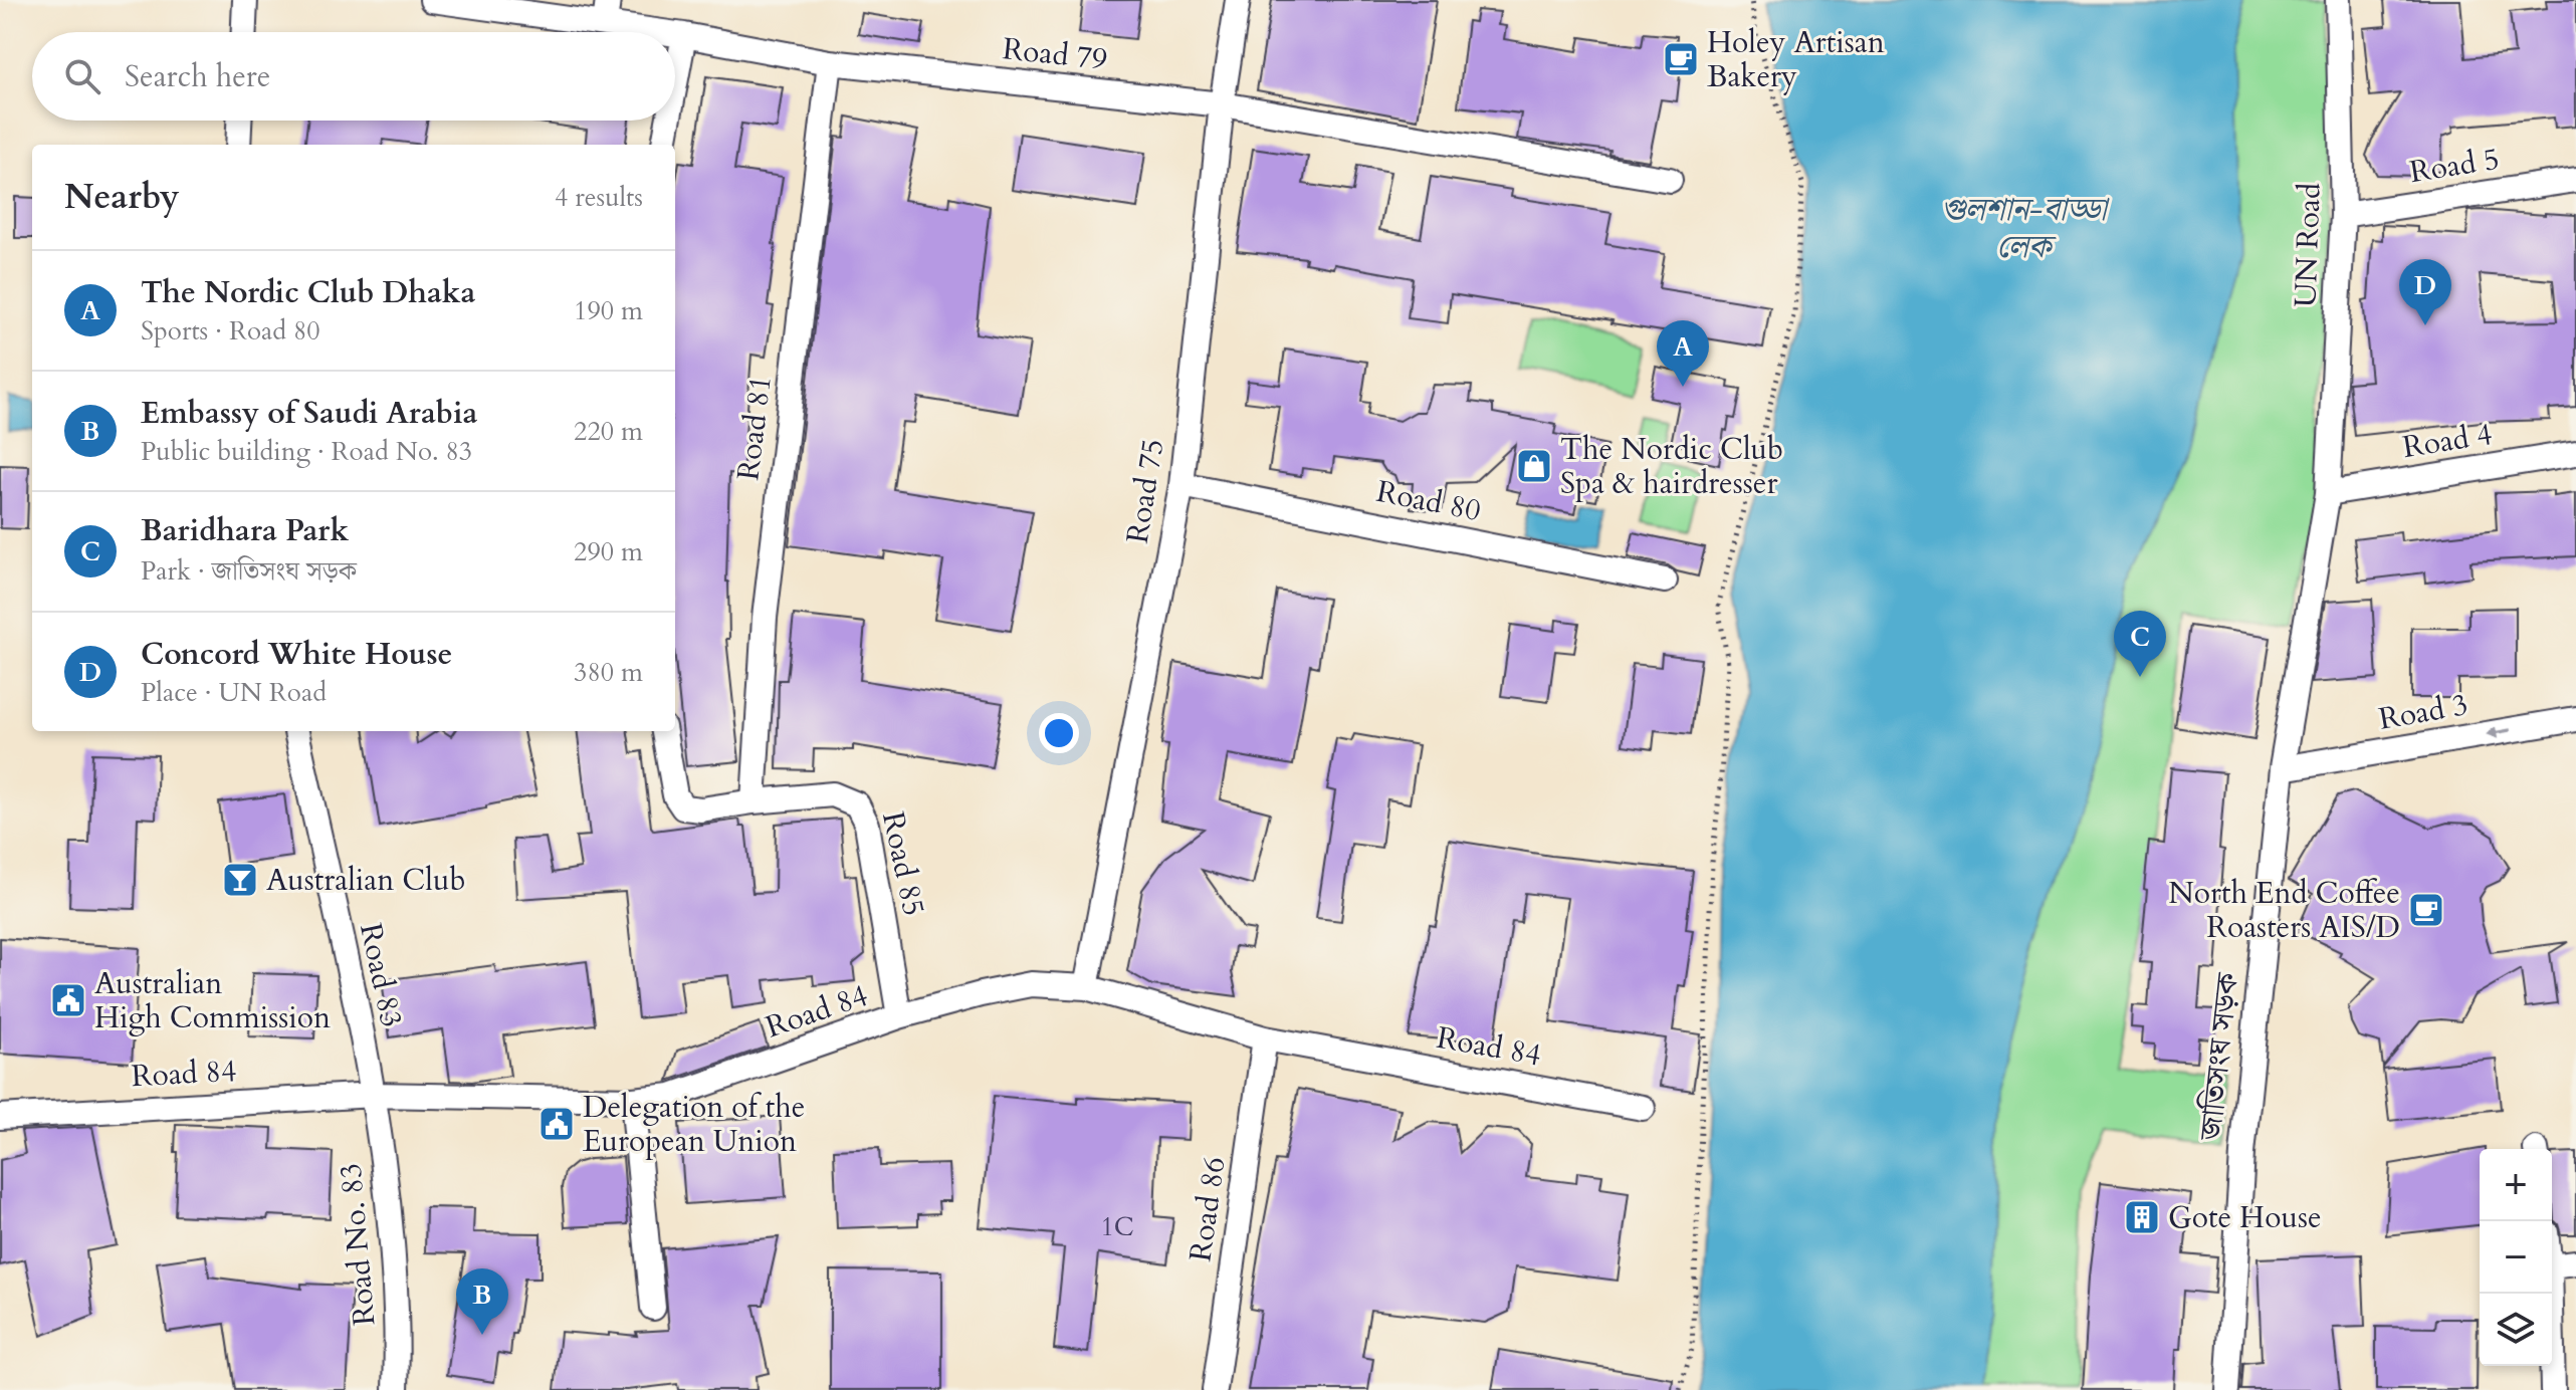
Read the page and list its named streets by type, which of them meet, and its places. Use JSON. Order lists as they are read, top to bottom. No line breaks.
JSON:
{"streets":{"street":["Road 79","Road 5","UN Road","Road 81","Road 4","Road 75","Road 80","Road 3","Road 85","Road 83","Road 84","জাতিসংঘ সড়ক","Road 86","Road No. 83"]},"crossings":[["Road 79","Road 81"],["Road 79","Road 75"],["Road 5","UN Road"],["UN Road","Road 4"],["UN Road","জাতিসংঘ সড়ক"],["Road 81","Road 85"],["Road 4","জাতিসংঘ সড়ক"],["Road 75","Road 80"],["Road 75","Road 84"],["Road 3","জাতিসংঘ সড়ক"],["Road 85","Road 84"],["Road 83","Road 84"],["Road 83","Road No. 83"],["Road 84","Road 86"],["Road 84","Road No. 83"]],"one_way":["Road 3"],"water":["গুলশান-বাড্ডা লেক"],"places":{"cafe":["Holey Artisan Bakery","North End Coffee Roasters AIS/D"],"shop":["The Nordic Club Spa & hairdresser"],"bar":["Australian Club"],"public building":["Australian High Commission","Delegation of the European Union"],"building":["Gote House"]},"house_numbers":["1C"],"page":{"search":"Search here","heading":["Nearby","4 results"],"list":[{"mark":"A","name":"The Nordic Club Dhaka","note":"Sports · Road 80","value":"190 m"},{"mark":"B","name":"Embassy of Saudi Arabia","note":"Public building · Road No. 83","value":"220 m"},{"mark":"C","name":"Baridhara Park","note":"Park · জাতিসংঘ সড়ক","value":"290 m"},{"mark":"D","name":"Concord White House","note":"Place · UN Road","value":"380 m"}],"pins":["D","A","C","B"],"map_buttons":["+","−"]}}
